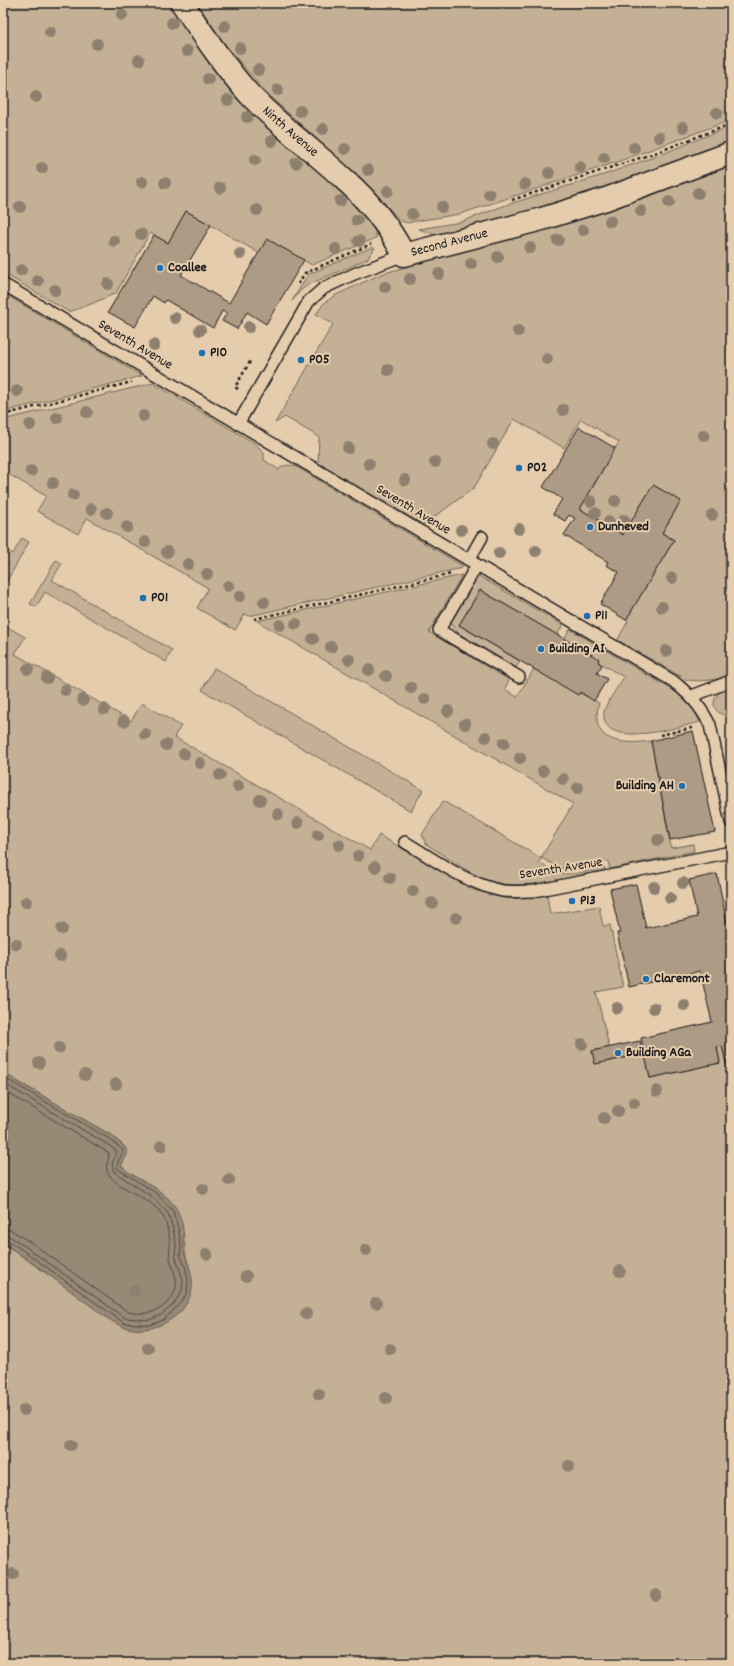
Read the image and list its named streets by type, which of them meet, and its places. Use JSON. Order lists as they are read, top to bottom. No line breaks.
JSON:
{"streets":{"street":["Ninth Avenue","Second Avenue"],"lane":["Seventh Avenue"]},"crossings":[["Ninth Avenue","Second Avenue"],["Second Avenue","Seventh Avenue"]],"places":["Coallee","P10","P05","P02","Dunheved","P01","P11","Building AI","Building AH","P13","Claremont","Building AGa"]}
